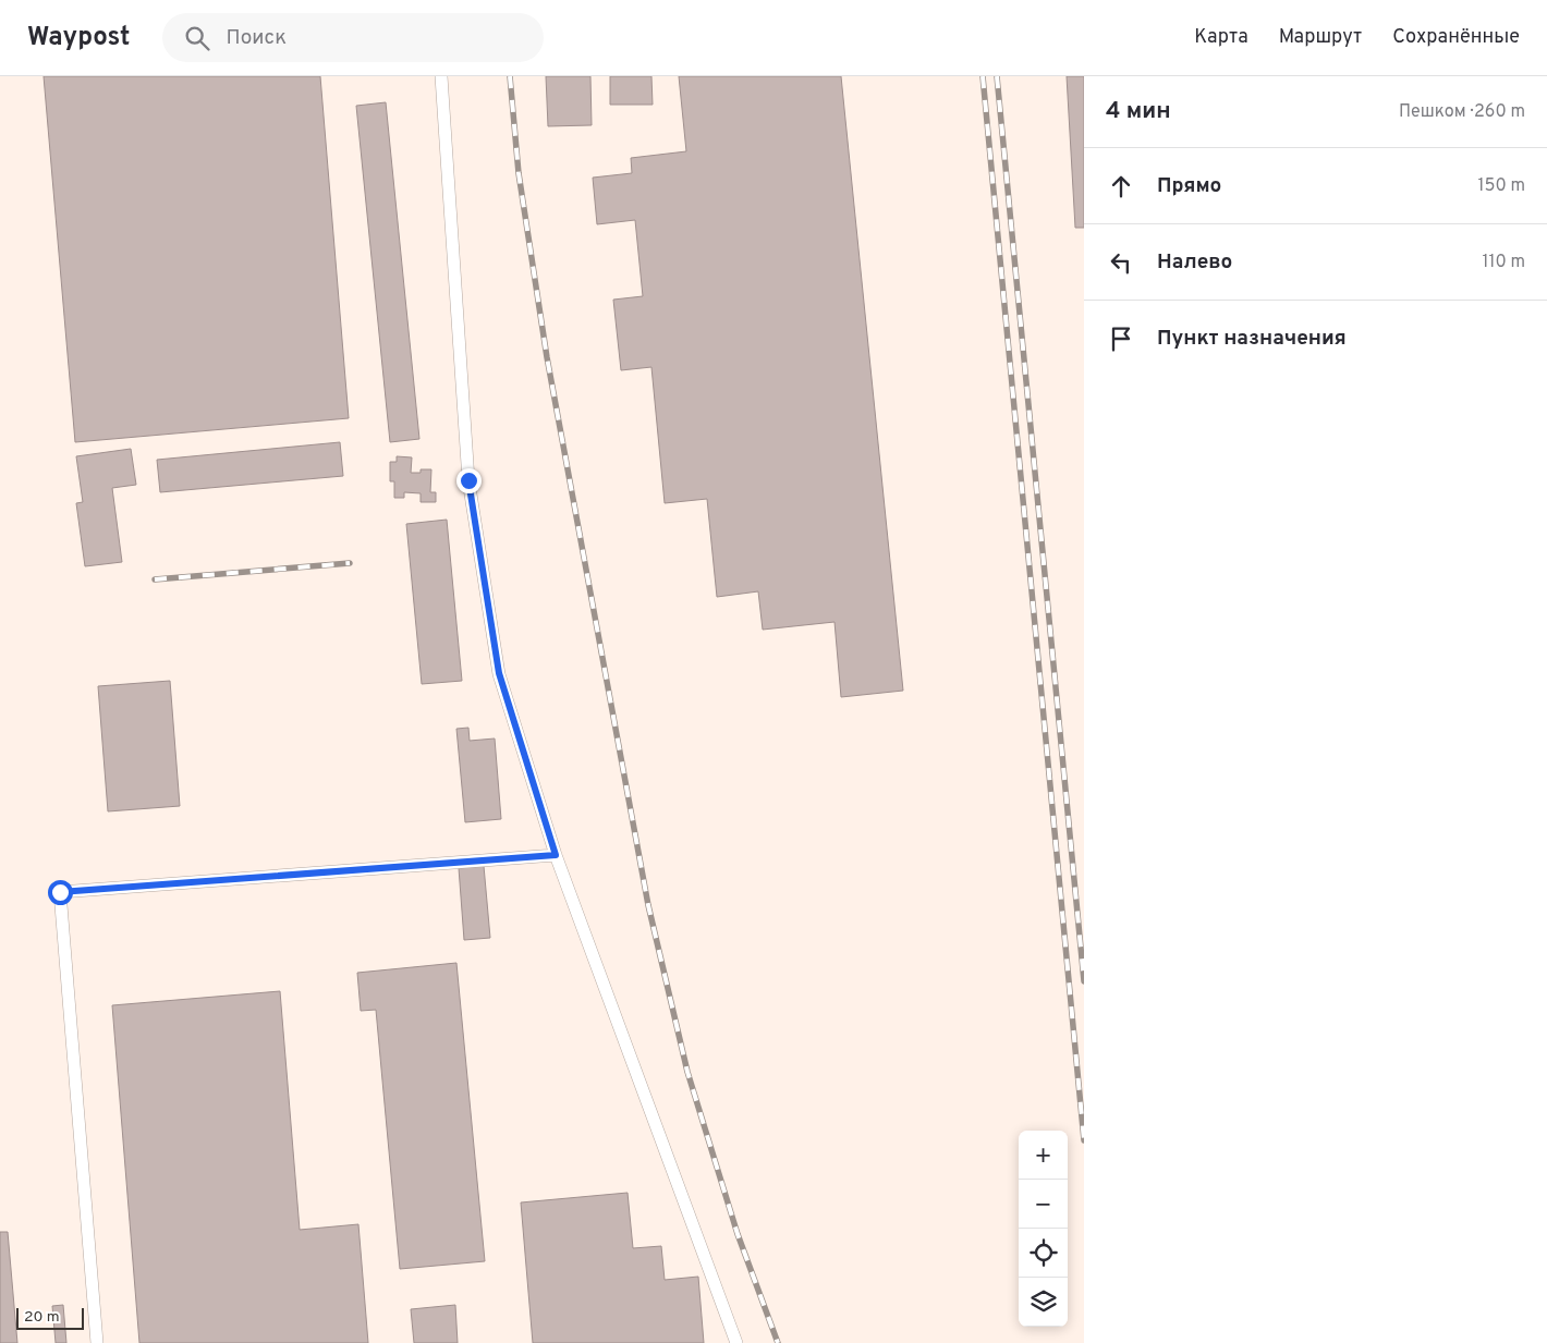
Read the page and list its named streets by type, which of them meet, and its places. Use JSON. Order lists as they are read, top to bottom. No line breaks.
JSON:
{"scale_bar":"20 m","page":{"header":"Waypost","search":"Поиск","nav":["Карта","Маршрут","Сохранённые"],"heading":["4 мин","Пешком · 260 m"],"list":[["Прямо","150 m"],["Налево","110 m"],"Пункт назначения"],"map_buttons":["+","−"],"scale":"20 m"}}
